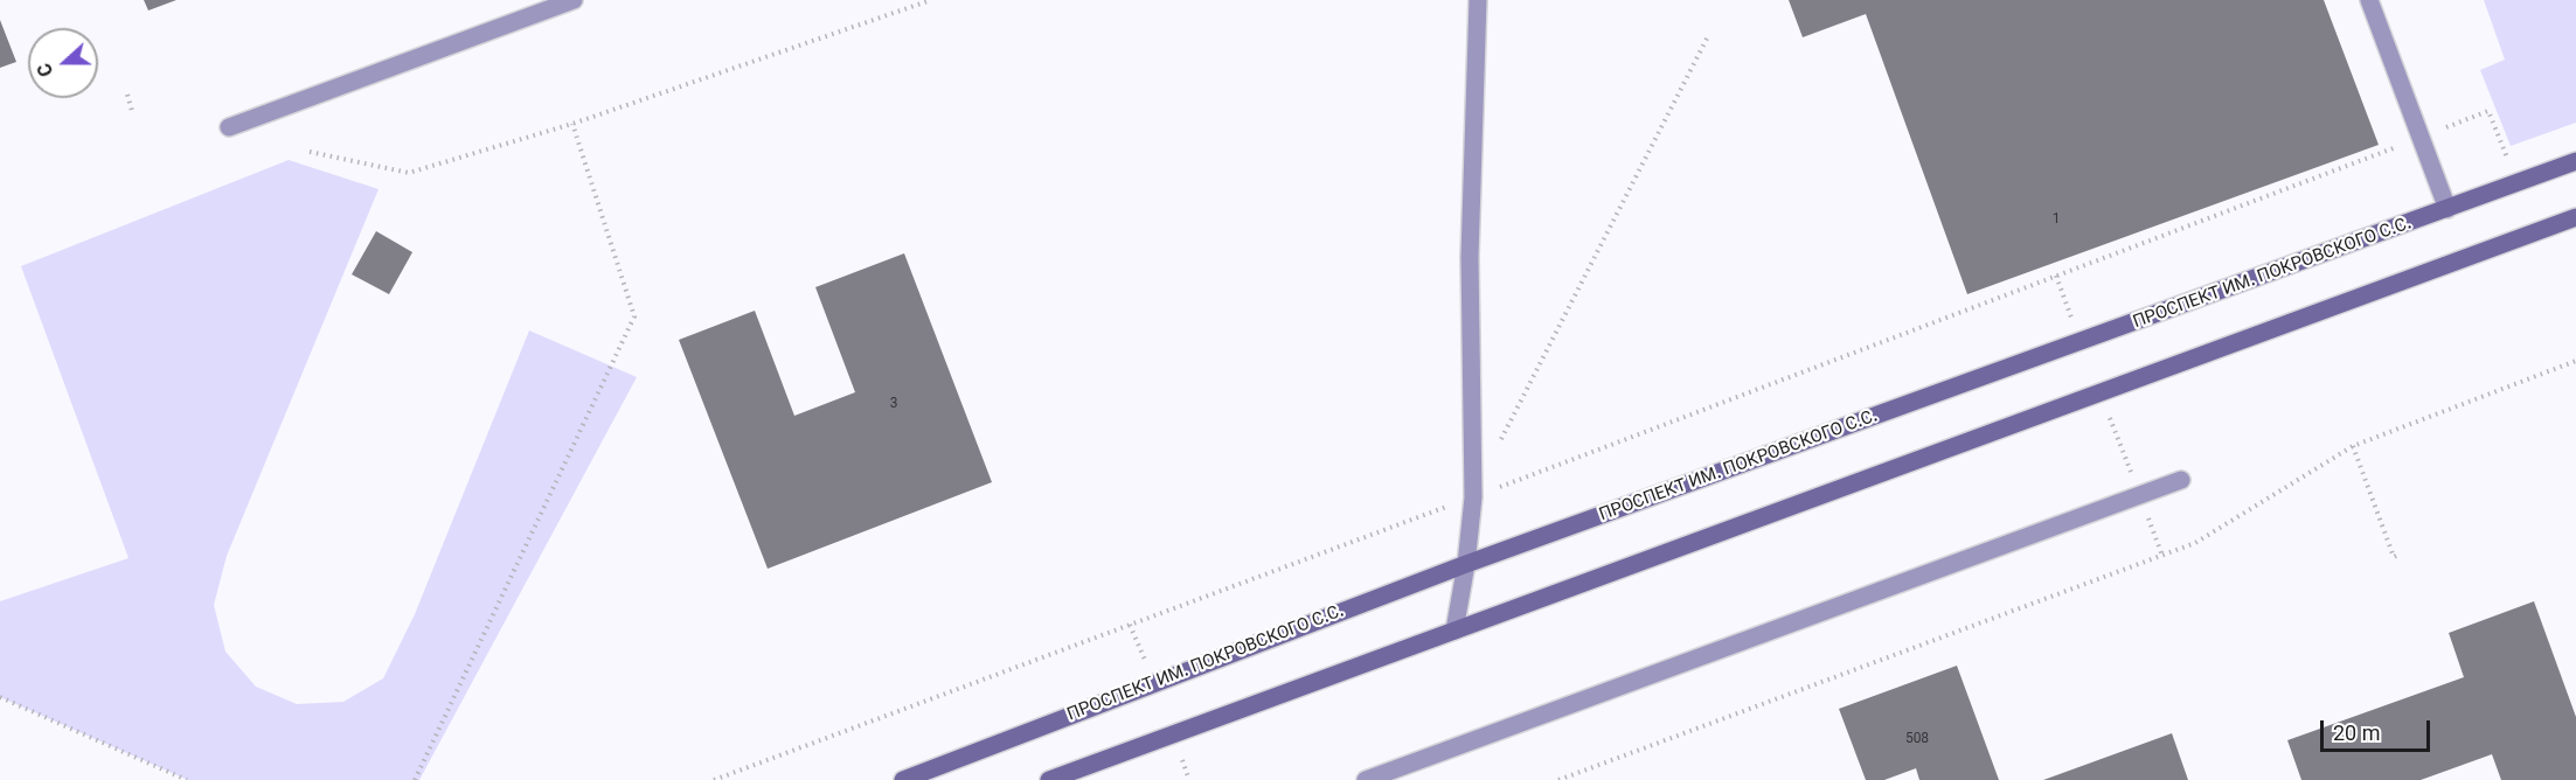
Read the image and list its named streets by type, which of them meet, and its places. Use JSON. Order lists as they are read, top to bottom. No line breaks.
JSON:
{"streets":{"main road":["ПРОСПЕКТ ИМ. ПОКРОВСКОГО С.С."]},"house_numbers":["1","3","508"],"scale_bar":"20 m","north":"left"}
